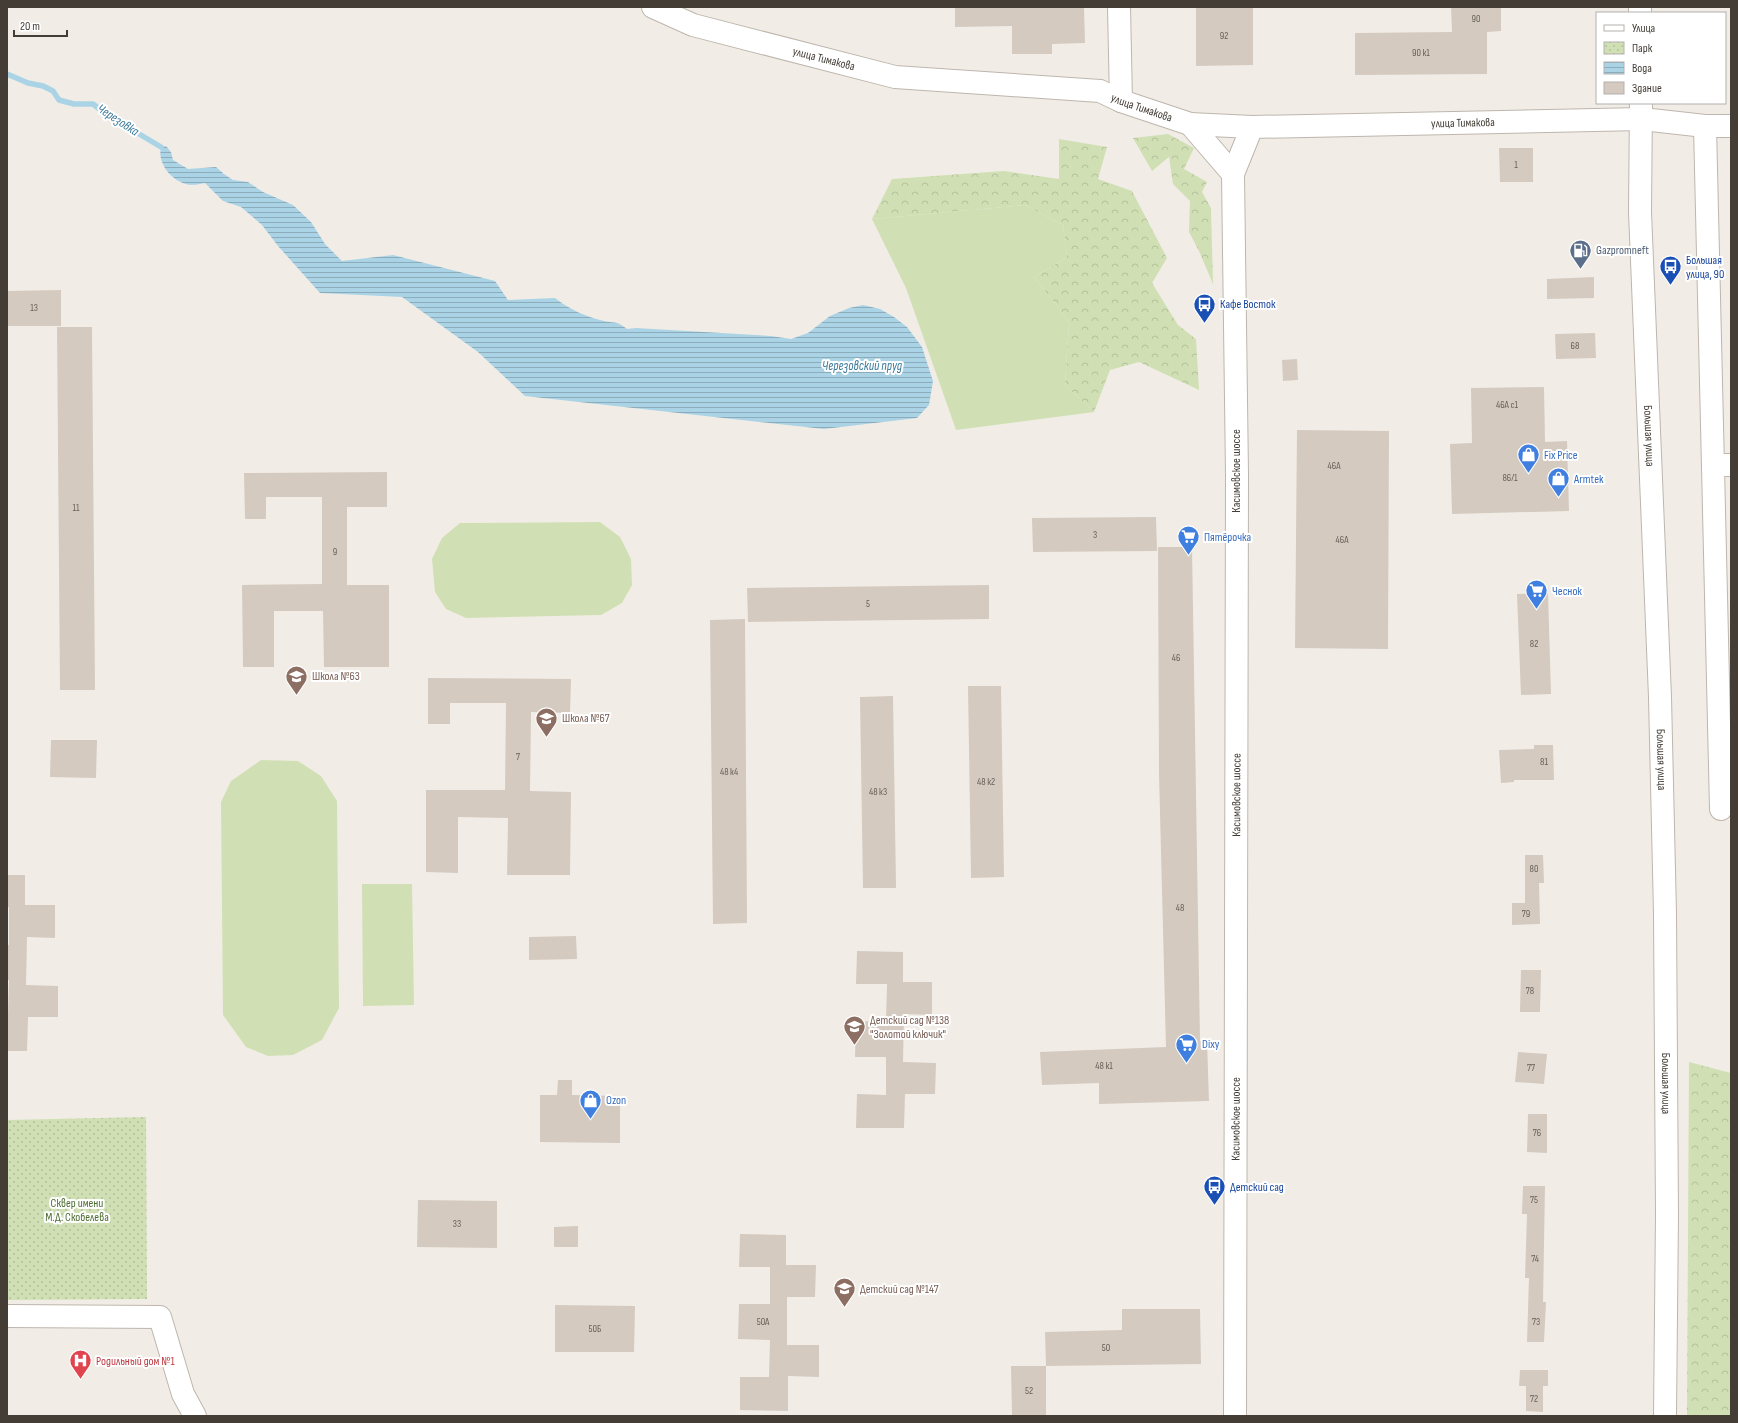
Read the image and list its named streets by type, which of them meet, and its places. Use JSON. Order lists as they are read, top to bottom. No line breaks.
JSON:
{"streets":{"street":["улица Тимакова","Большая улица","Касимовское шоссе"]},"crossings":[["улица Тимакова","Большая улица"],["улица Тимакова","Касимовское шоссе"]],"water":["Черезовка","Черезовский пруд"],"parks":["Сквер имени М.Д. Скобелева"],"places":{"fuel station":["Gazpromneft"],"bus stop":["Большая улица, 90","Кафе Восток","Детский сад"],"shop":["Fix Price","Armtek","Ozon"],"supermarket":["Пятёрочка","Чеснок","Dixy"],"school or university":["Школа №63","Школа №67","Детский сад №138 \"Золотой ключик\"","Детский сад №147"],"hospital":["Родильный дом №1"]},"house_numbers":["90","92","90 к1","1","13","68","46А с1","46А","86/1","11","3","46А","9","5","82","46","7","81","48 к4","48 к2","48 к3","80","48","79","78","48 к1","77","76","75","33","74","50А","73","50Б","50","52","72"],"legend":["Улица","Парк","Вода","Здание"],"scale_bar":"20 m"}
